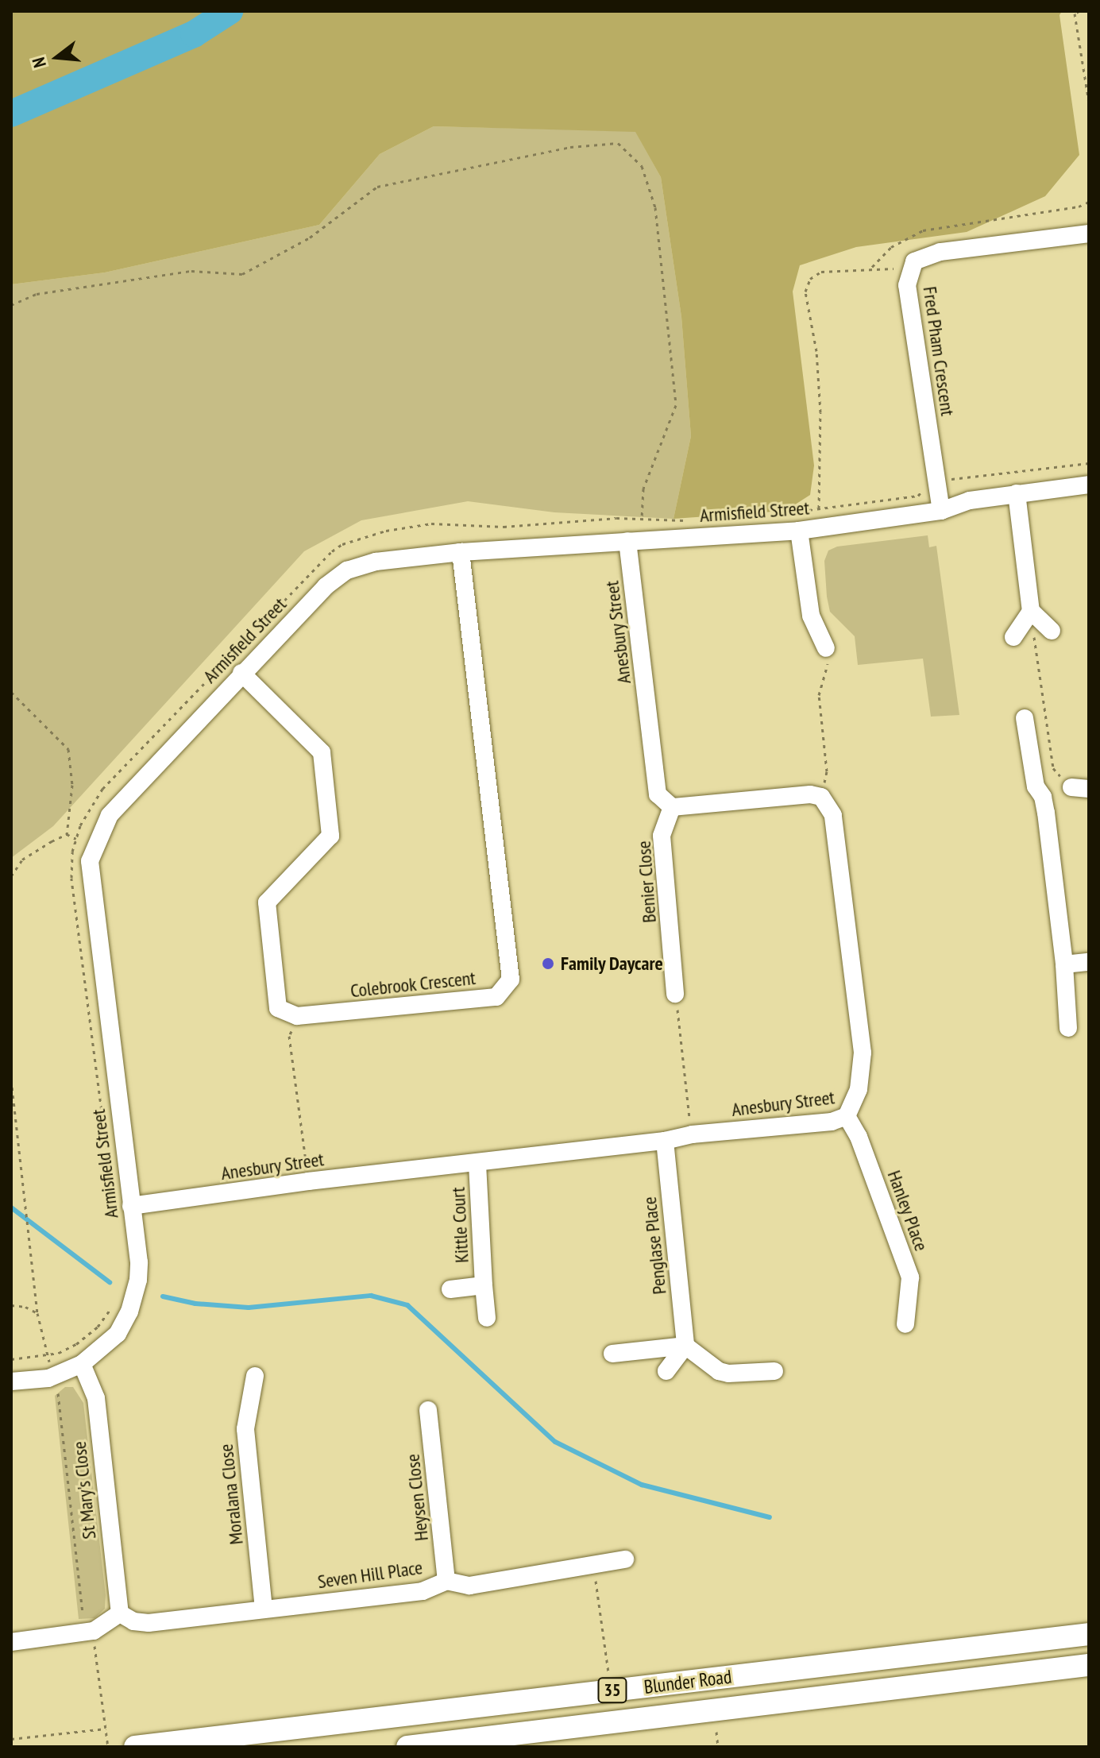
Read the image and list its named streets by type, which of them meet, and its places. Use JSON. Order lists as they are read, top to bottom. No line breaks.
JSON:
{"streets":{"main road":["Blunder Road","35"],"street":["Fred Pham Crescent","Armisfield Street","Anesbury Street","Benier Close","Colebrook Crescent","Hanley Place","Kittle Court","Penglase Place","St Mary's Close","Moralana Close","Heysen Close","Seven Hill Place"]},"crossings":[["Fred Pham Crescent","Armisfield Street"],["Armisfield Street","Anesbury Street"],["Armisfield Street","Colebrook Crescent"],["Armisfield Street","St Mary's Close"],["Anesbury Street","Benier Close"],["Anesbury Street","Hanley Place"],["Anesbury Street","Kittle Court"],["Anesbury Street","Penglase Place"],["St Mary's Close","Seven Hill Place"],["Moralana Close","Seven Hill Place"],["Heysen Close","Seven Hill Place"]],"places":["Family Daycare"],"north":"left"}
